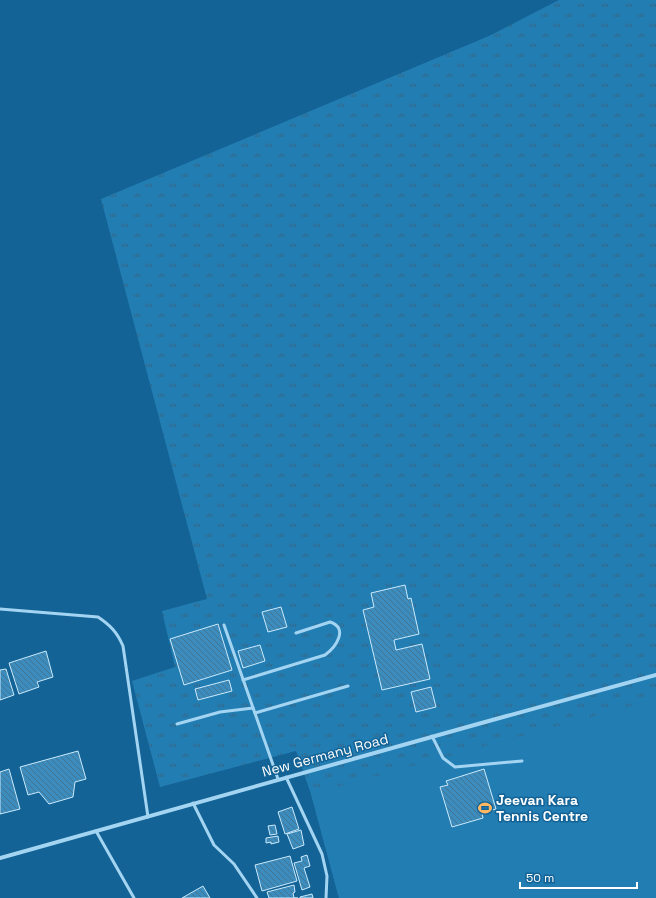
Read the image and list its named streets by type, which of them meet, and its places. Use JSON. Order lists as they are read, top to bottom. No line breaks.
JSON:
{"streets":{"street":["New Germany Road"]},"places":{"sports":["Jeevan Kara Tennis Centre"]},"scale_bar":"50 m"}
